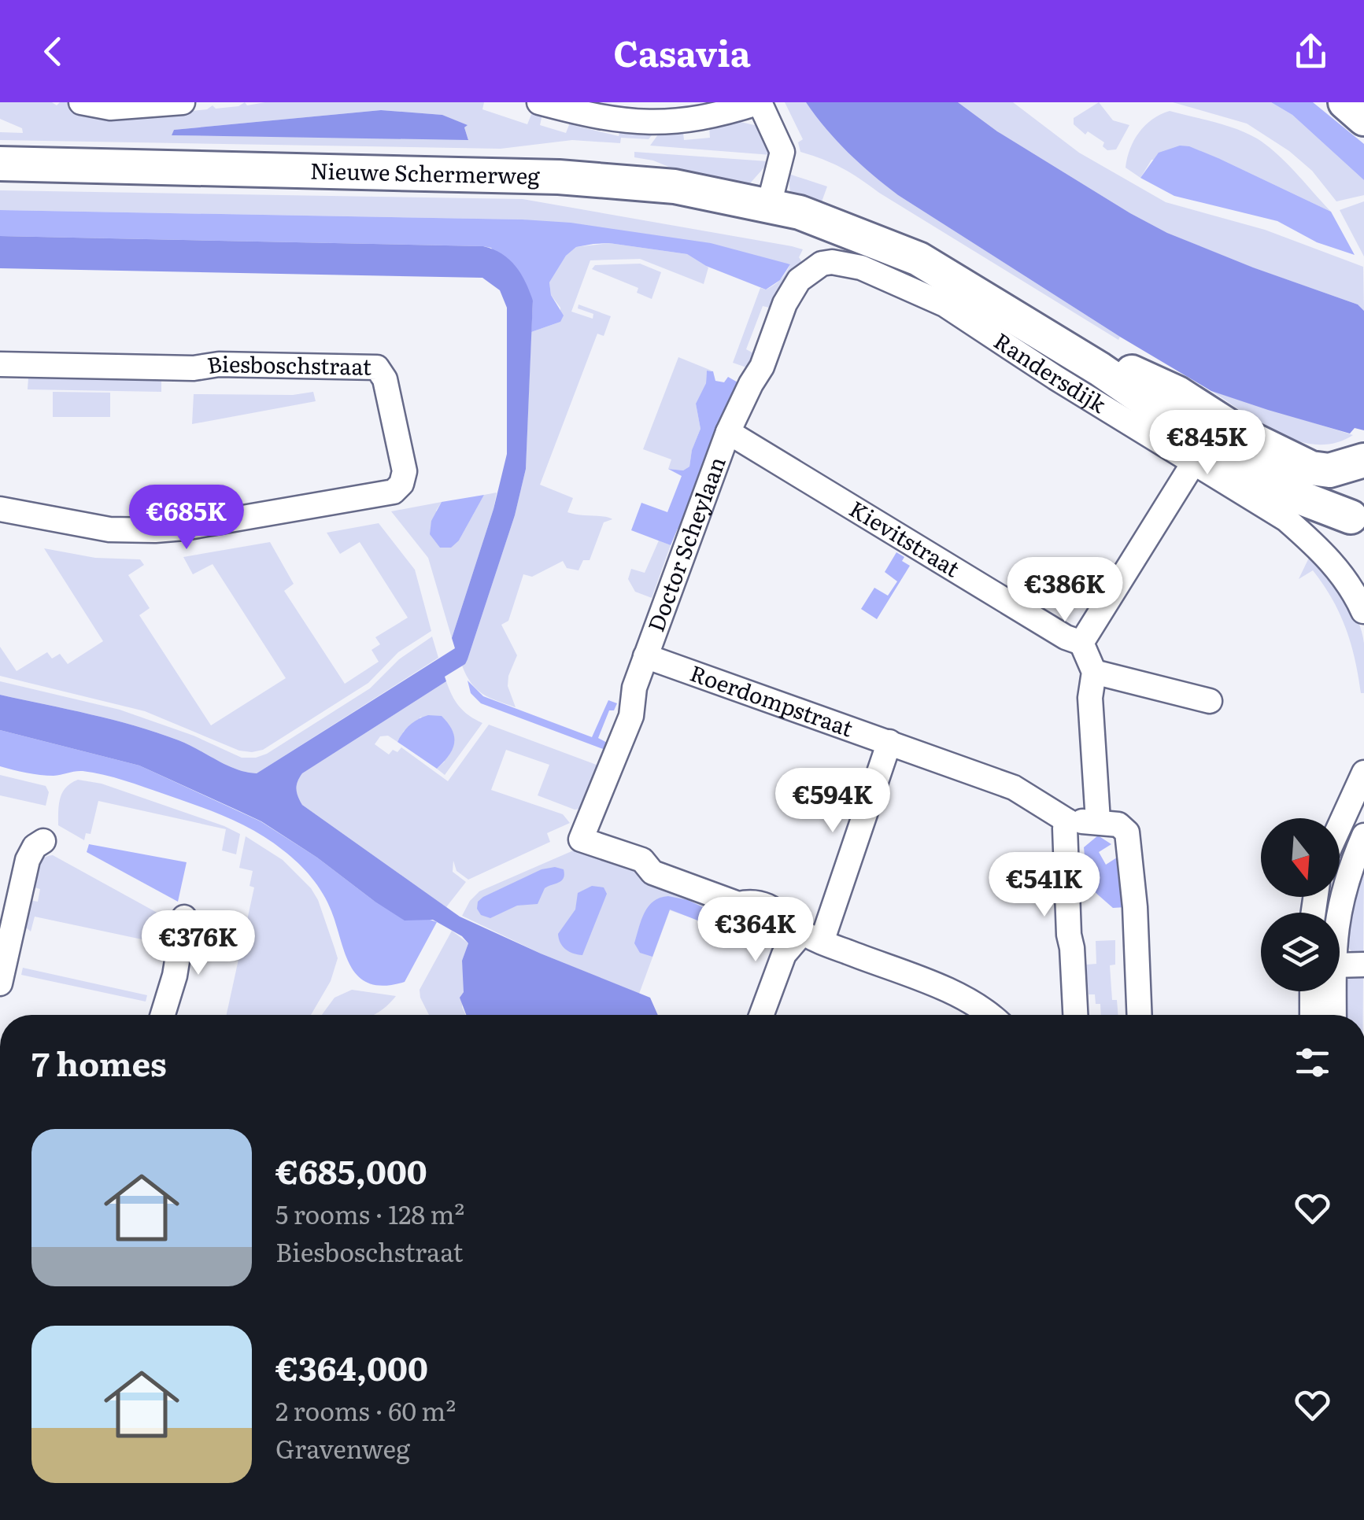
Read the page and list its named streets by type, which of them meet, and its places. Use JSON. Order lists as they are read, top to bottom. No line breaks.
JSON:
{"streets":{"main road":["Nieuwe Schermerweg","Randersdijk"],"street":["Biesboschstraat","Kievitstraat","Doctor Scheylaan","Roerdompstraat"]},"crossings":[["Nieuwe Schermerweg","Randersdijk"],["Randersdijk","Doctor Scheylaan"],["Kievitstraat","Doctor Scheylaan"],["Doctor Scheylaan","Roerdompstraat"]],"north":"bottom","page":{"header":"Casavia","price":["€845K","€685K","€386K","€594K","€541K","€364K","€376K"],"heading":"7 homes","list":[{"name":"€685,000","note":"5 rooms · 128 m² · Biesboschstraat"},{"name":"€364,000","note":"2 rooms · 60 m² · Gravenweg"}]}}
